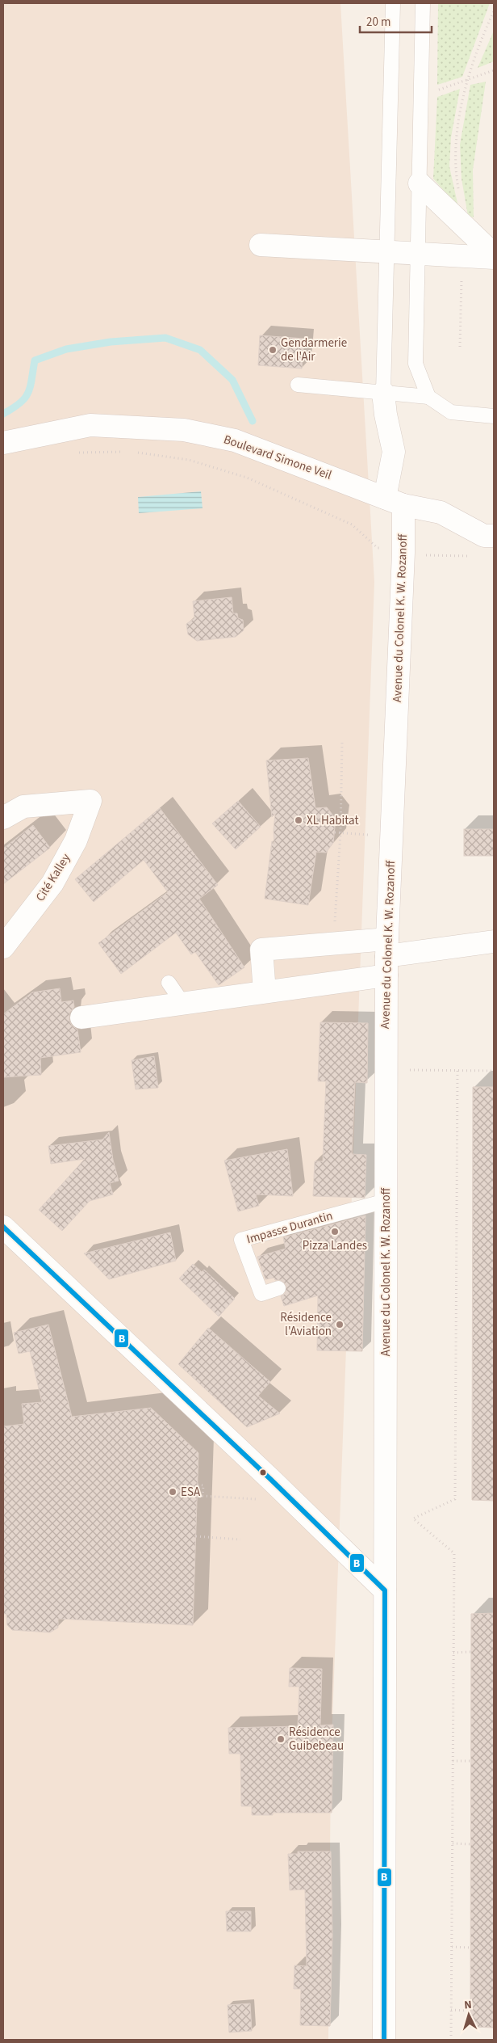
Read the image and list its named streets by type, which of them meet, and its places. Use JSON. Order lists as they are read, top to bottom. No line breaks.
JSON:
{"streets":{"street":["Boulevard Simone Veil","Avenue du Colonel K. W. Rozanoff","Cité Kalley"],"lane":["Impasse Durantin"]},"crossings":[["Boulevard Simone Veil","Avenue du Colonel K. W. Rozanoff"],["Avenue du Colonel K. W. Rozanoff","Impasse Durantin"]],"places":["Gendarmerie de l'Air","XL Habitat","Pizza Landes","Résidence l'Aviation","ESA","Résidence Guibebeau"],"lines":["transit line B"],"scale_bar":"20 m","north":"top"}
